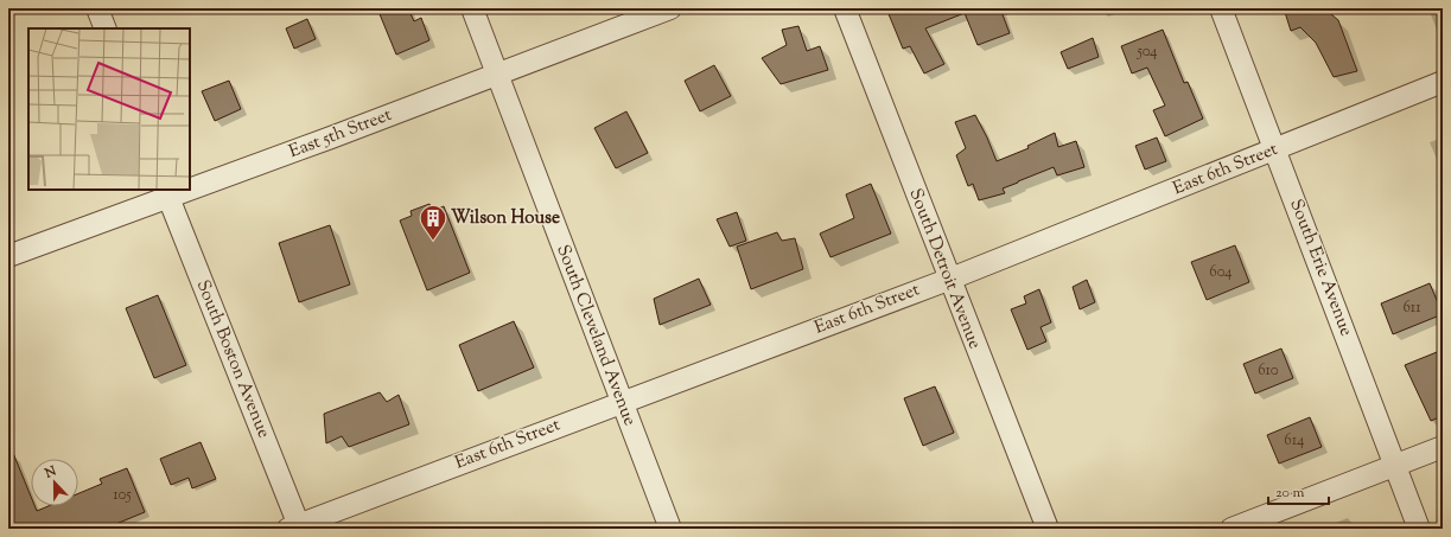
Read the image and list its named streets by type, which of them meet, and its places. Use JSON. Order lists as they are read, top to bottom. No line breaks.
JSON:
{"streets":{"street":["East 5th Street","East 6th Street","South Erie Avenue","South Detroit Avenue","South Cleveland Avenue","South Boston Avenue"]},"crossings":[["East 5th Street","South Cleveland Avenue"],["East 5th Street","South Boston Avenue"],["East 6th Street","South Erie Avenue"],["East 6th Street","South Detroit Avenue"],["East 6th Street","South Cleveland Avenue"],["East 6th Street","South Boston Avenue"]],"places":{"building":["Wilson House"]},"house_numbers":["504","604","611","610","614","105"],"scale_bar":"20 m","north":"top"}
